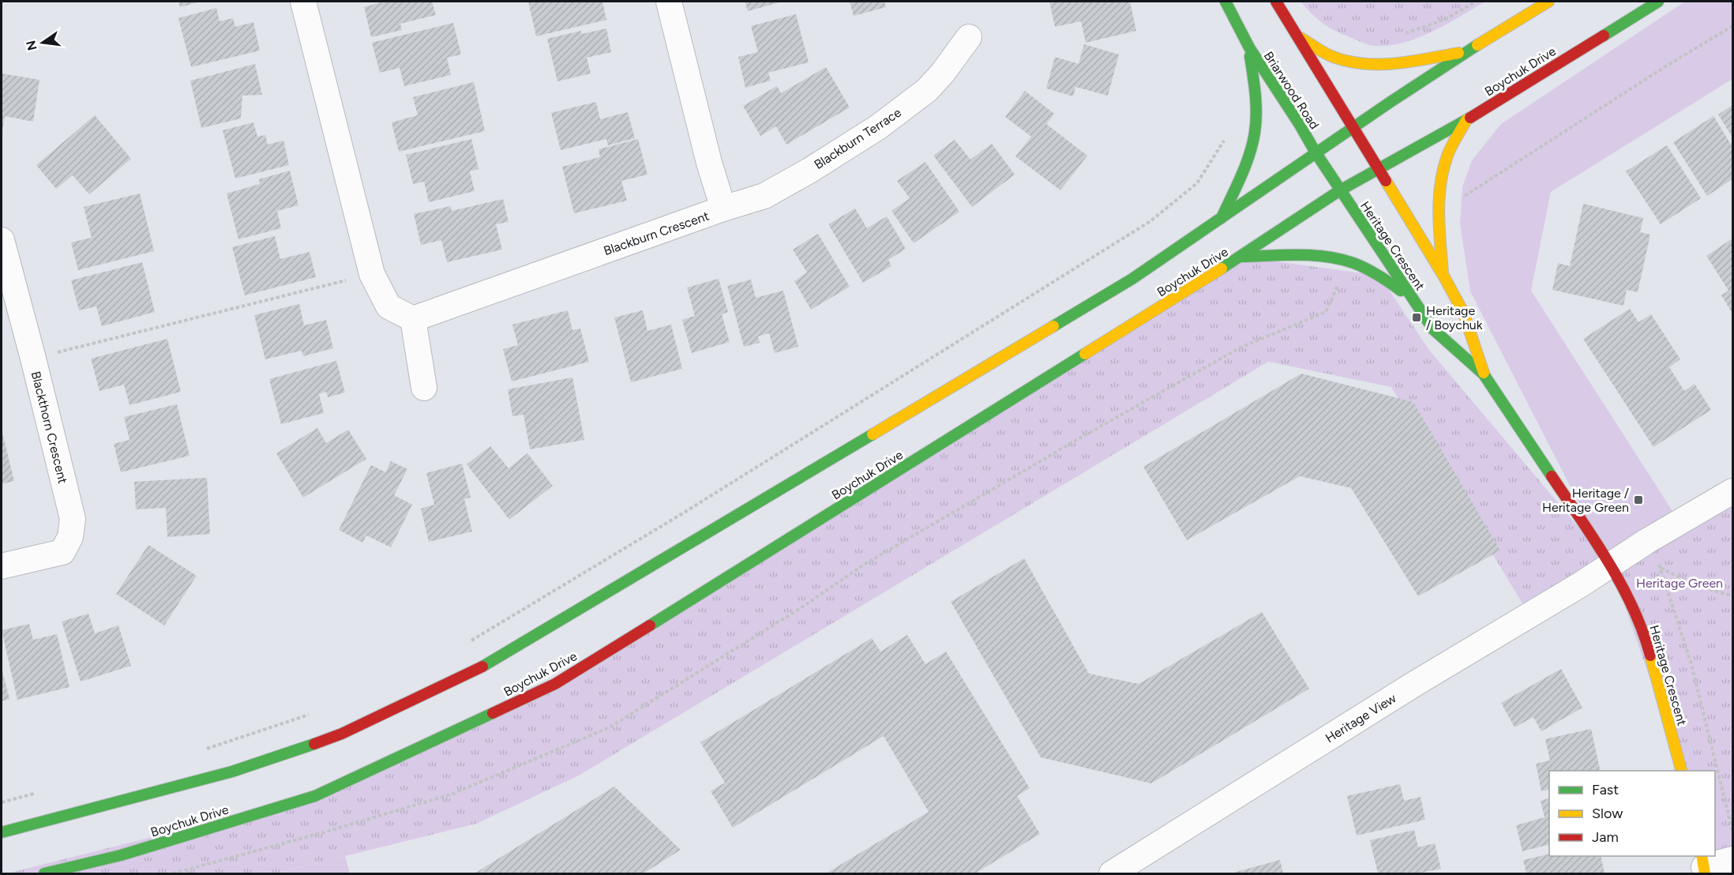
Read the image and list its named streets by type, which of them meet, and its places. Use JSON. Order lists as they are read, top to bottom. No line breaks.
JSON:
{"streets":{"main road":["Boychuk Drive","Briarwood Road","Heritage Crescent"],"street":["Blackburn Terrace","Blackburn Crescent","Blackthorn Crescent","Heritage View"]},"crossings":[["Boychuk Drive","Briarwood Road"],["Boychuk Drive","Heritage Crescent"],["Briarwood Road","Heritage Crescent"],["Blackburn Terrace","Blackburn Crescent"],["Heritage Crescent","Heritage View"]],"parks":["Heritage Green"],"places":{"transit":["Heritage / Boychuk","Heritage / Heritage Green"]},"legend":["Fast","Slow","Jam"],"north":"left"}
